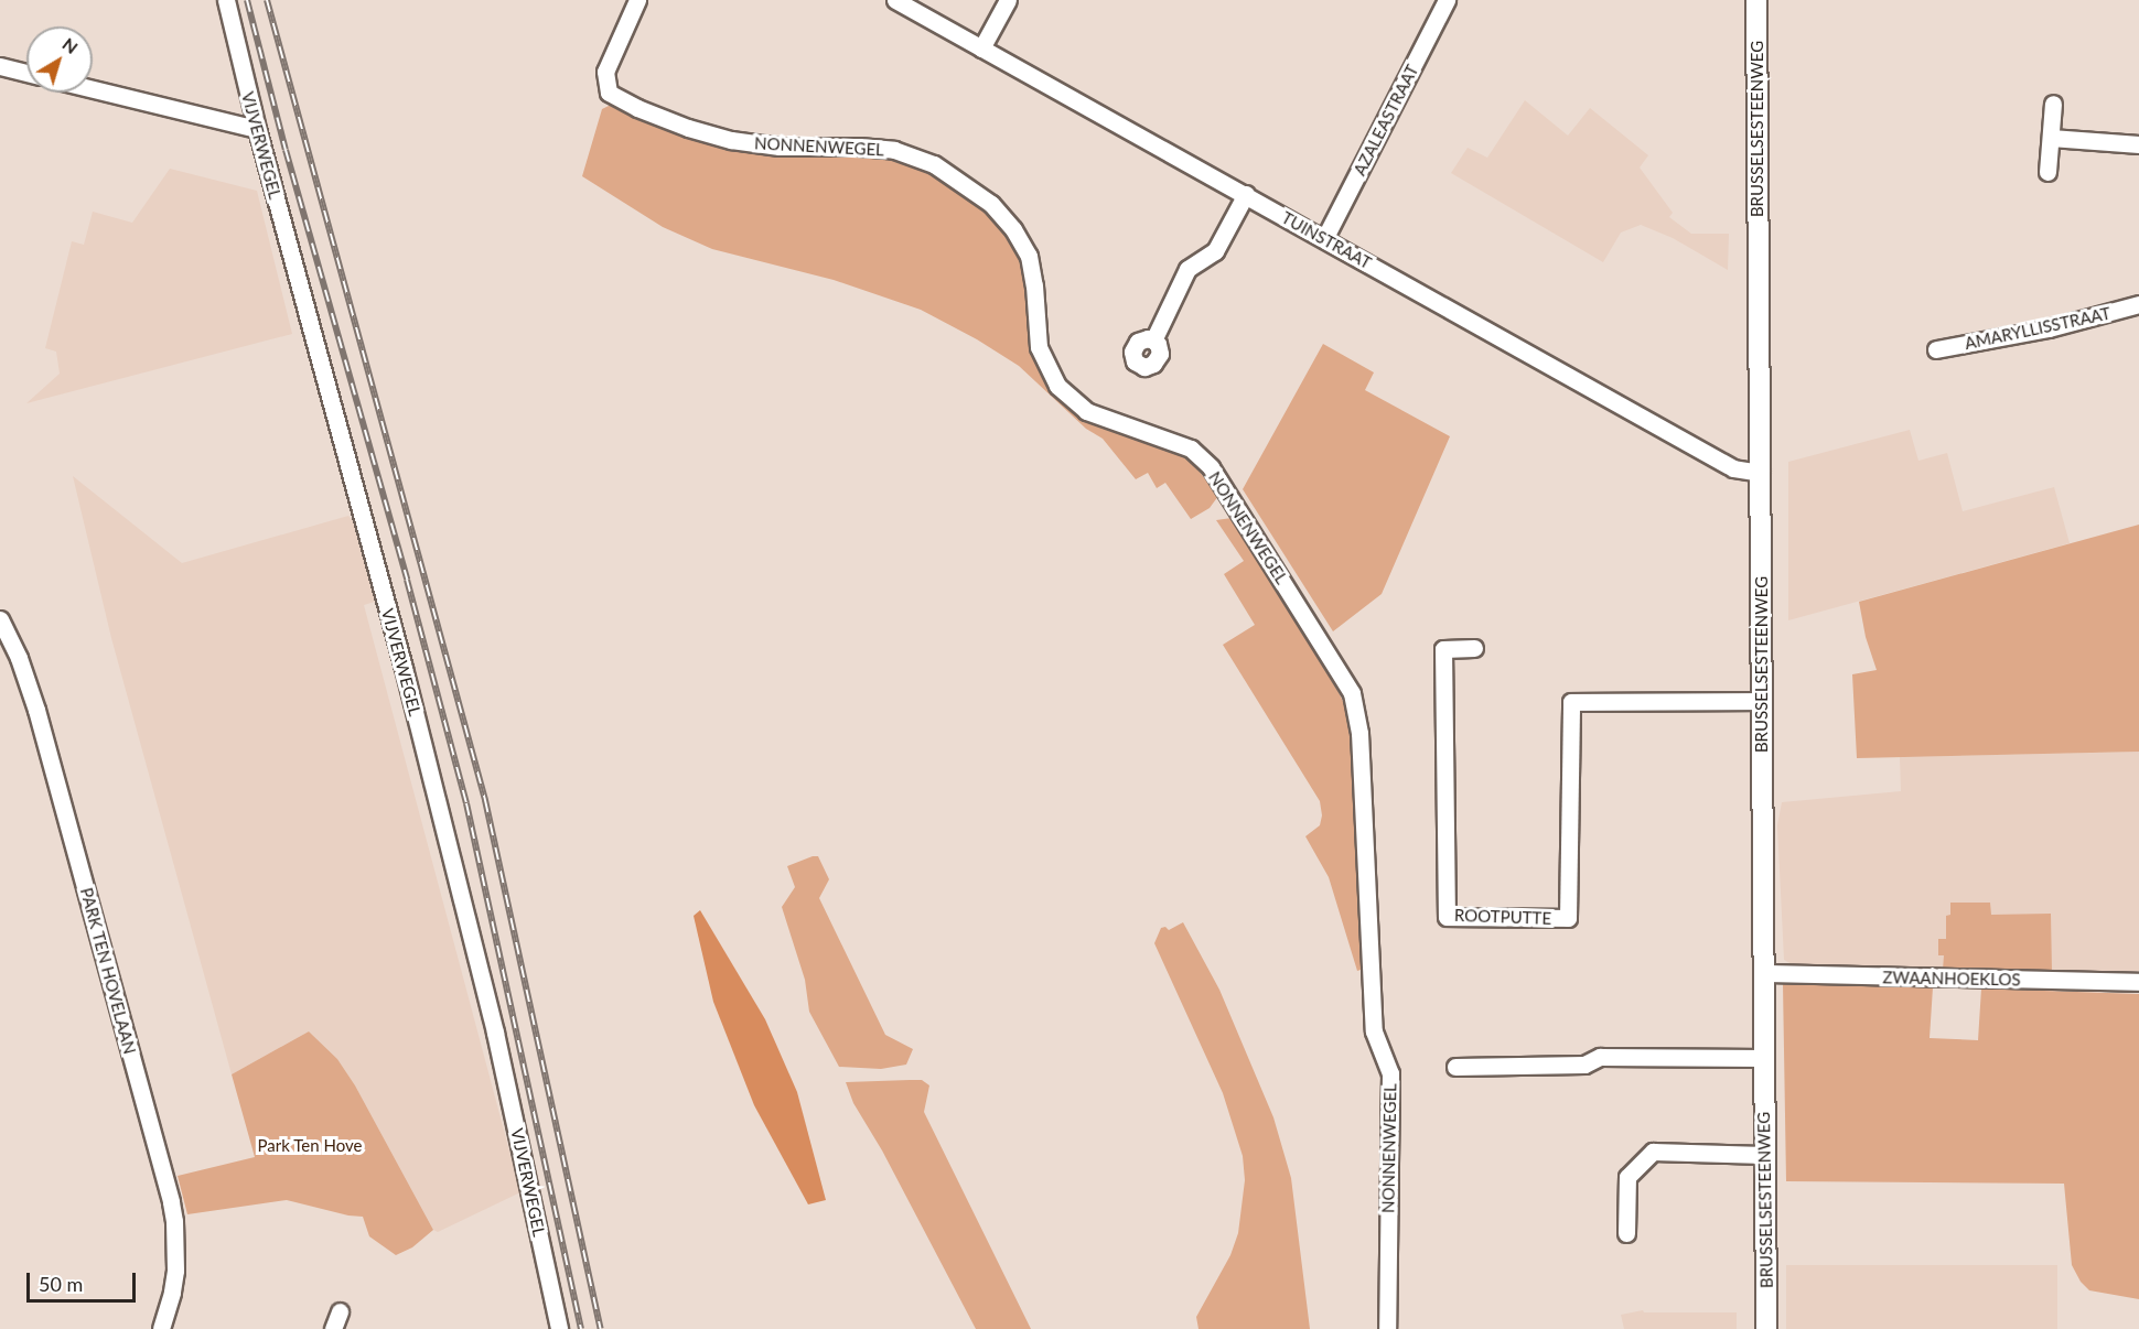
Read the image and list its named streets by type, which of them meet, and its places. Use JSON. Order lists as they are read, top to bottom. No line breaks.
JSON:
{"streets":{"main road":["BRUSSELSESTEENWEG"],"street":["AZALEASTRAAT","VIJVERWEGEL","NONNENWEGEL","TUINSTRAAT","AMARYLLISSTRAAT","ROOTPUTTE","PARK TEN HOVELAAN","ZWAANHOEKLOS"]},"crossings":[["AZALEASTRAAT","TUINSTRAAT"],["BRUSSELSESTEENWEG","TUINSTRAAT"],["BRUSSELSESTEENWEG","ROOTPUTTE"],["BRUSSELSESTEENWEG","ZWAANHOEKLOS"]],"parks":["Park Ten Hove"],"scale_bar":"50 m","north":"top right"}
